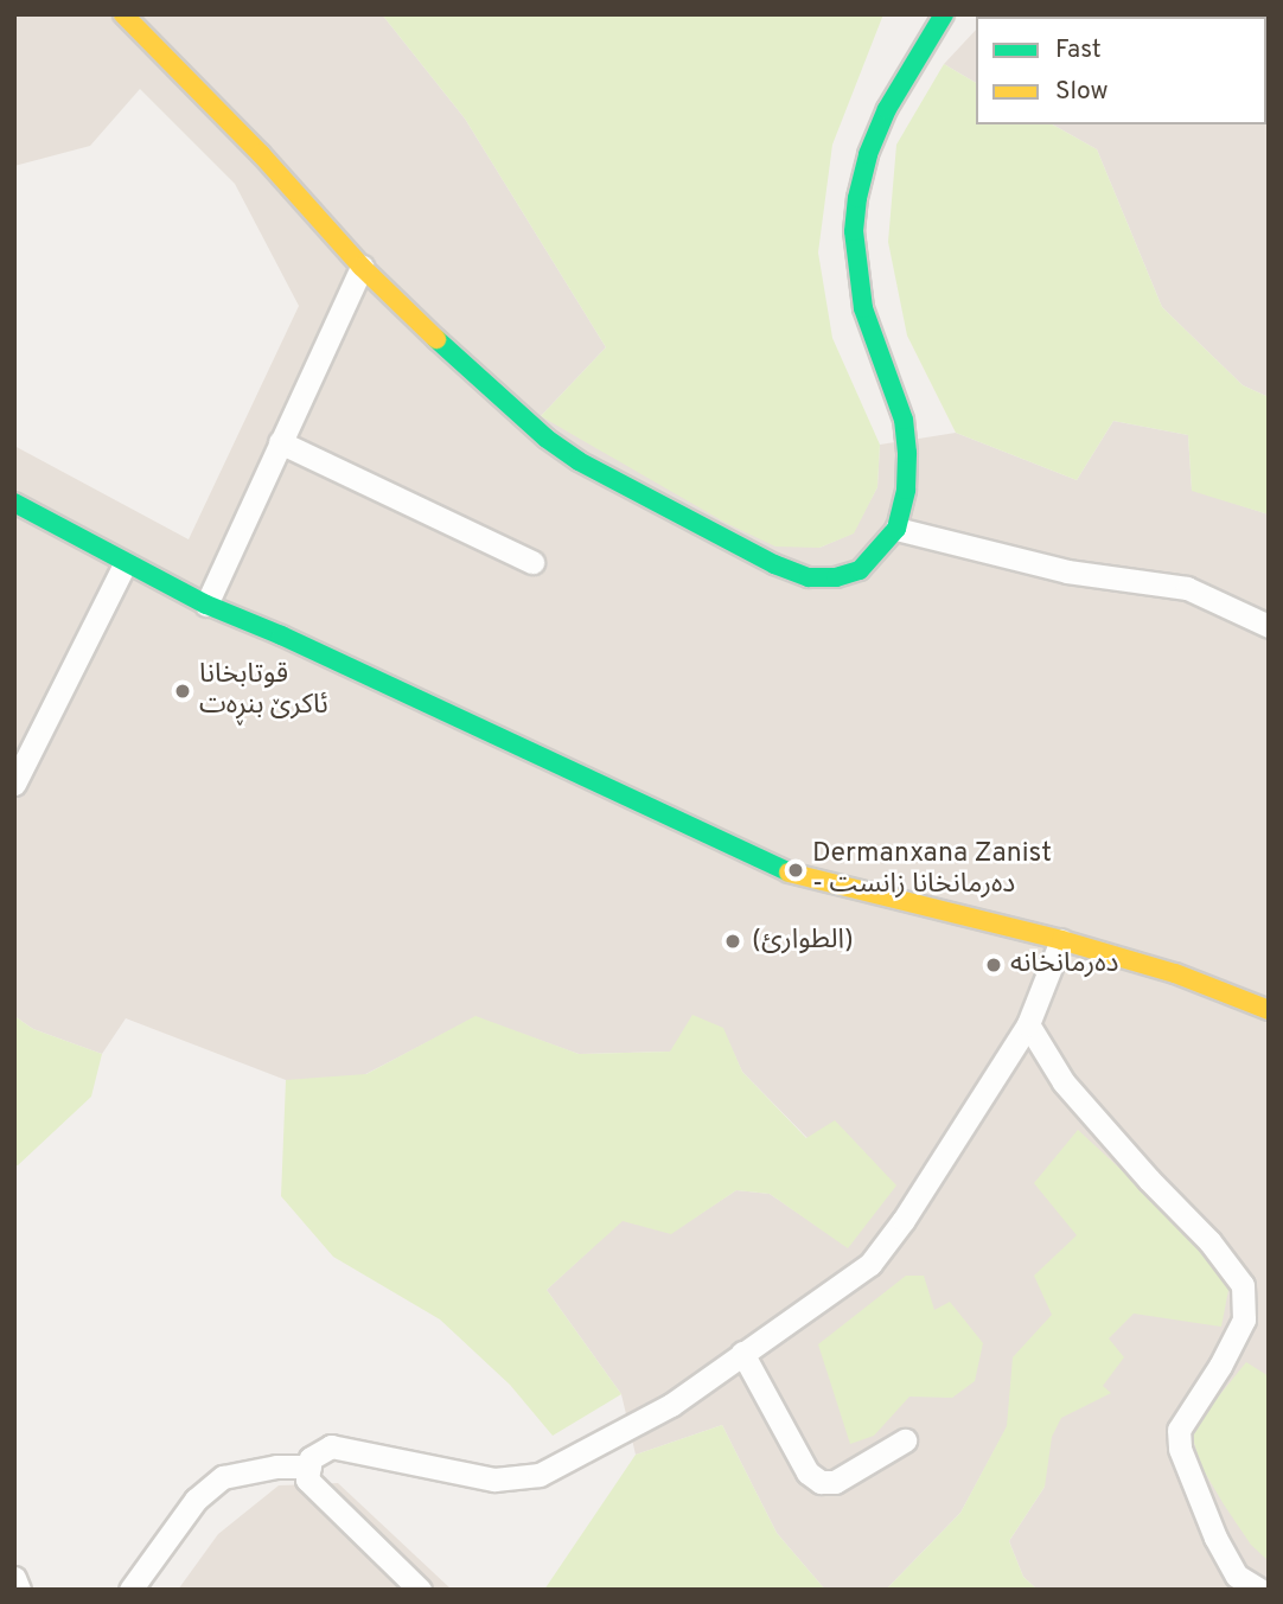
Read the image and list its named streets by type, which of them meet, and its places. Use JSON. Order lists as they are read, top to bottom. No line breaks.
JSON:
{"places":["قوتابخانا ئاکرێ بنڕەت","Dermanxana Zanist - ده‌رمانخانا زانست","(الطوارئ)","دەرمانخانە"],"legend":["Fast","Slow"]}
